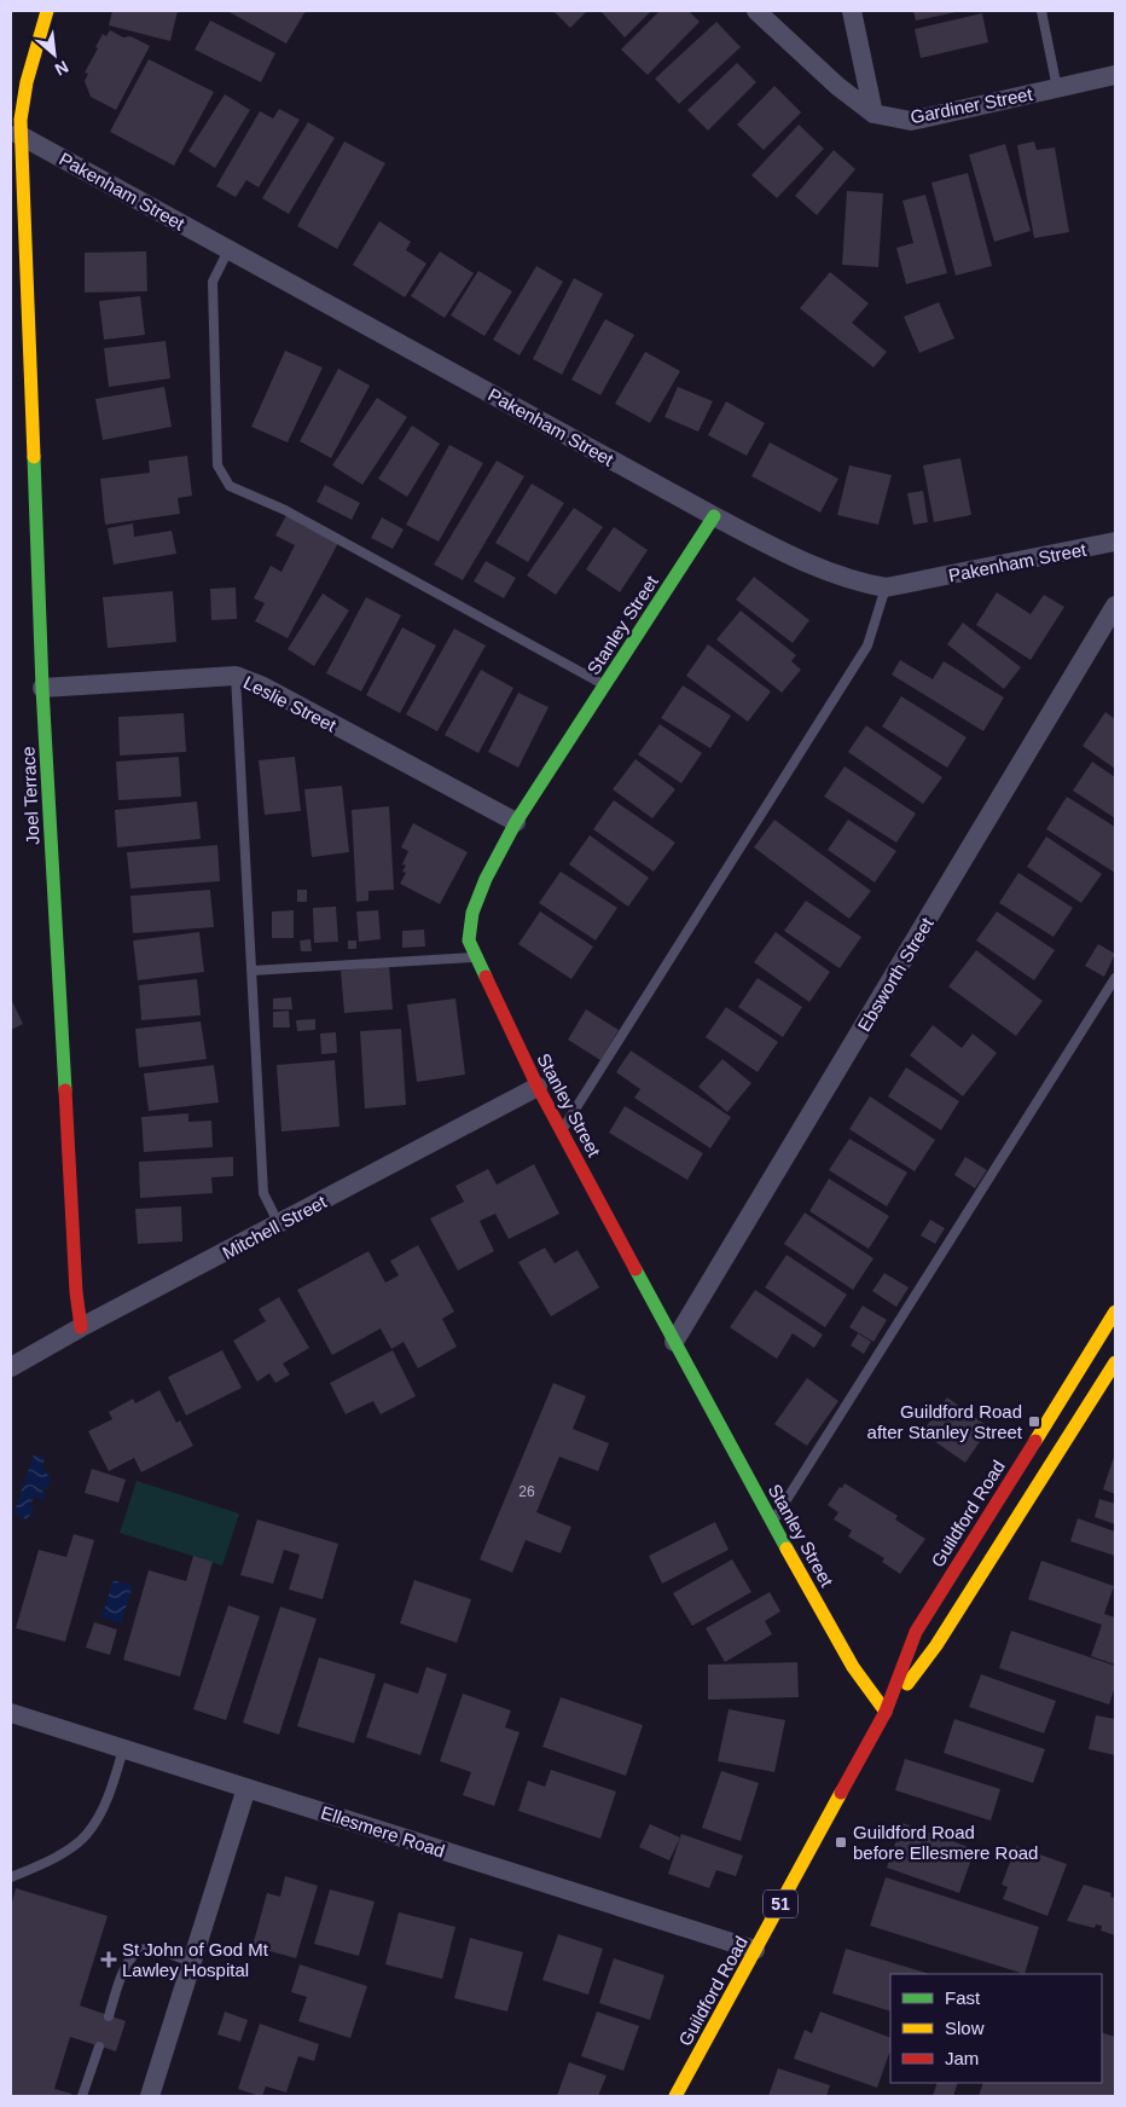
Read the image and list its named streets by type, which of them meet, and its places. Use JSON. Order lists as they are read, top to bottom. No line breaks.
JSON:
{"streets":{"main road":["Stanley Street","Joel Terrace","Guildford Road","51"],"street":["Gardiner Street","Pakenham Street","Leslie Street","Ebsworth Street","Mitchell Street","Ellesmere Road"]},"crossings":[["Pakenham Street","Stanley Street"],["Pakenham Street","Joel Terrace"],["Stanley Street","Leslie Street"],["Stanley Street","Ebsworth Street"],["Stanley Street","Mitchell Street"],["Stanley Street","Guildford Road"],["Leslie Street","Joel Terrace"],["Joel Terrace","Mitchell Street"],["Guildford Road","Ellesmere Road"]],"places":{"transit":["Guildford Road after Stanley Street","Guildford Road before Ellesmere Road"],"health":["St John of God Mt Lawley Hospital"]},"house_numbers":["26"],"legend":["Fast","Slow","Jam"],"north":"bottom right"}
